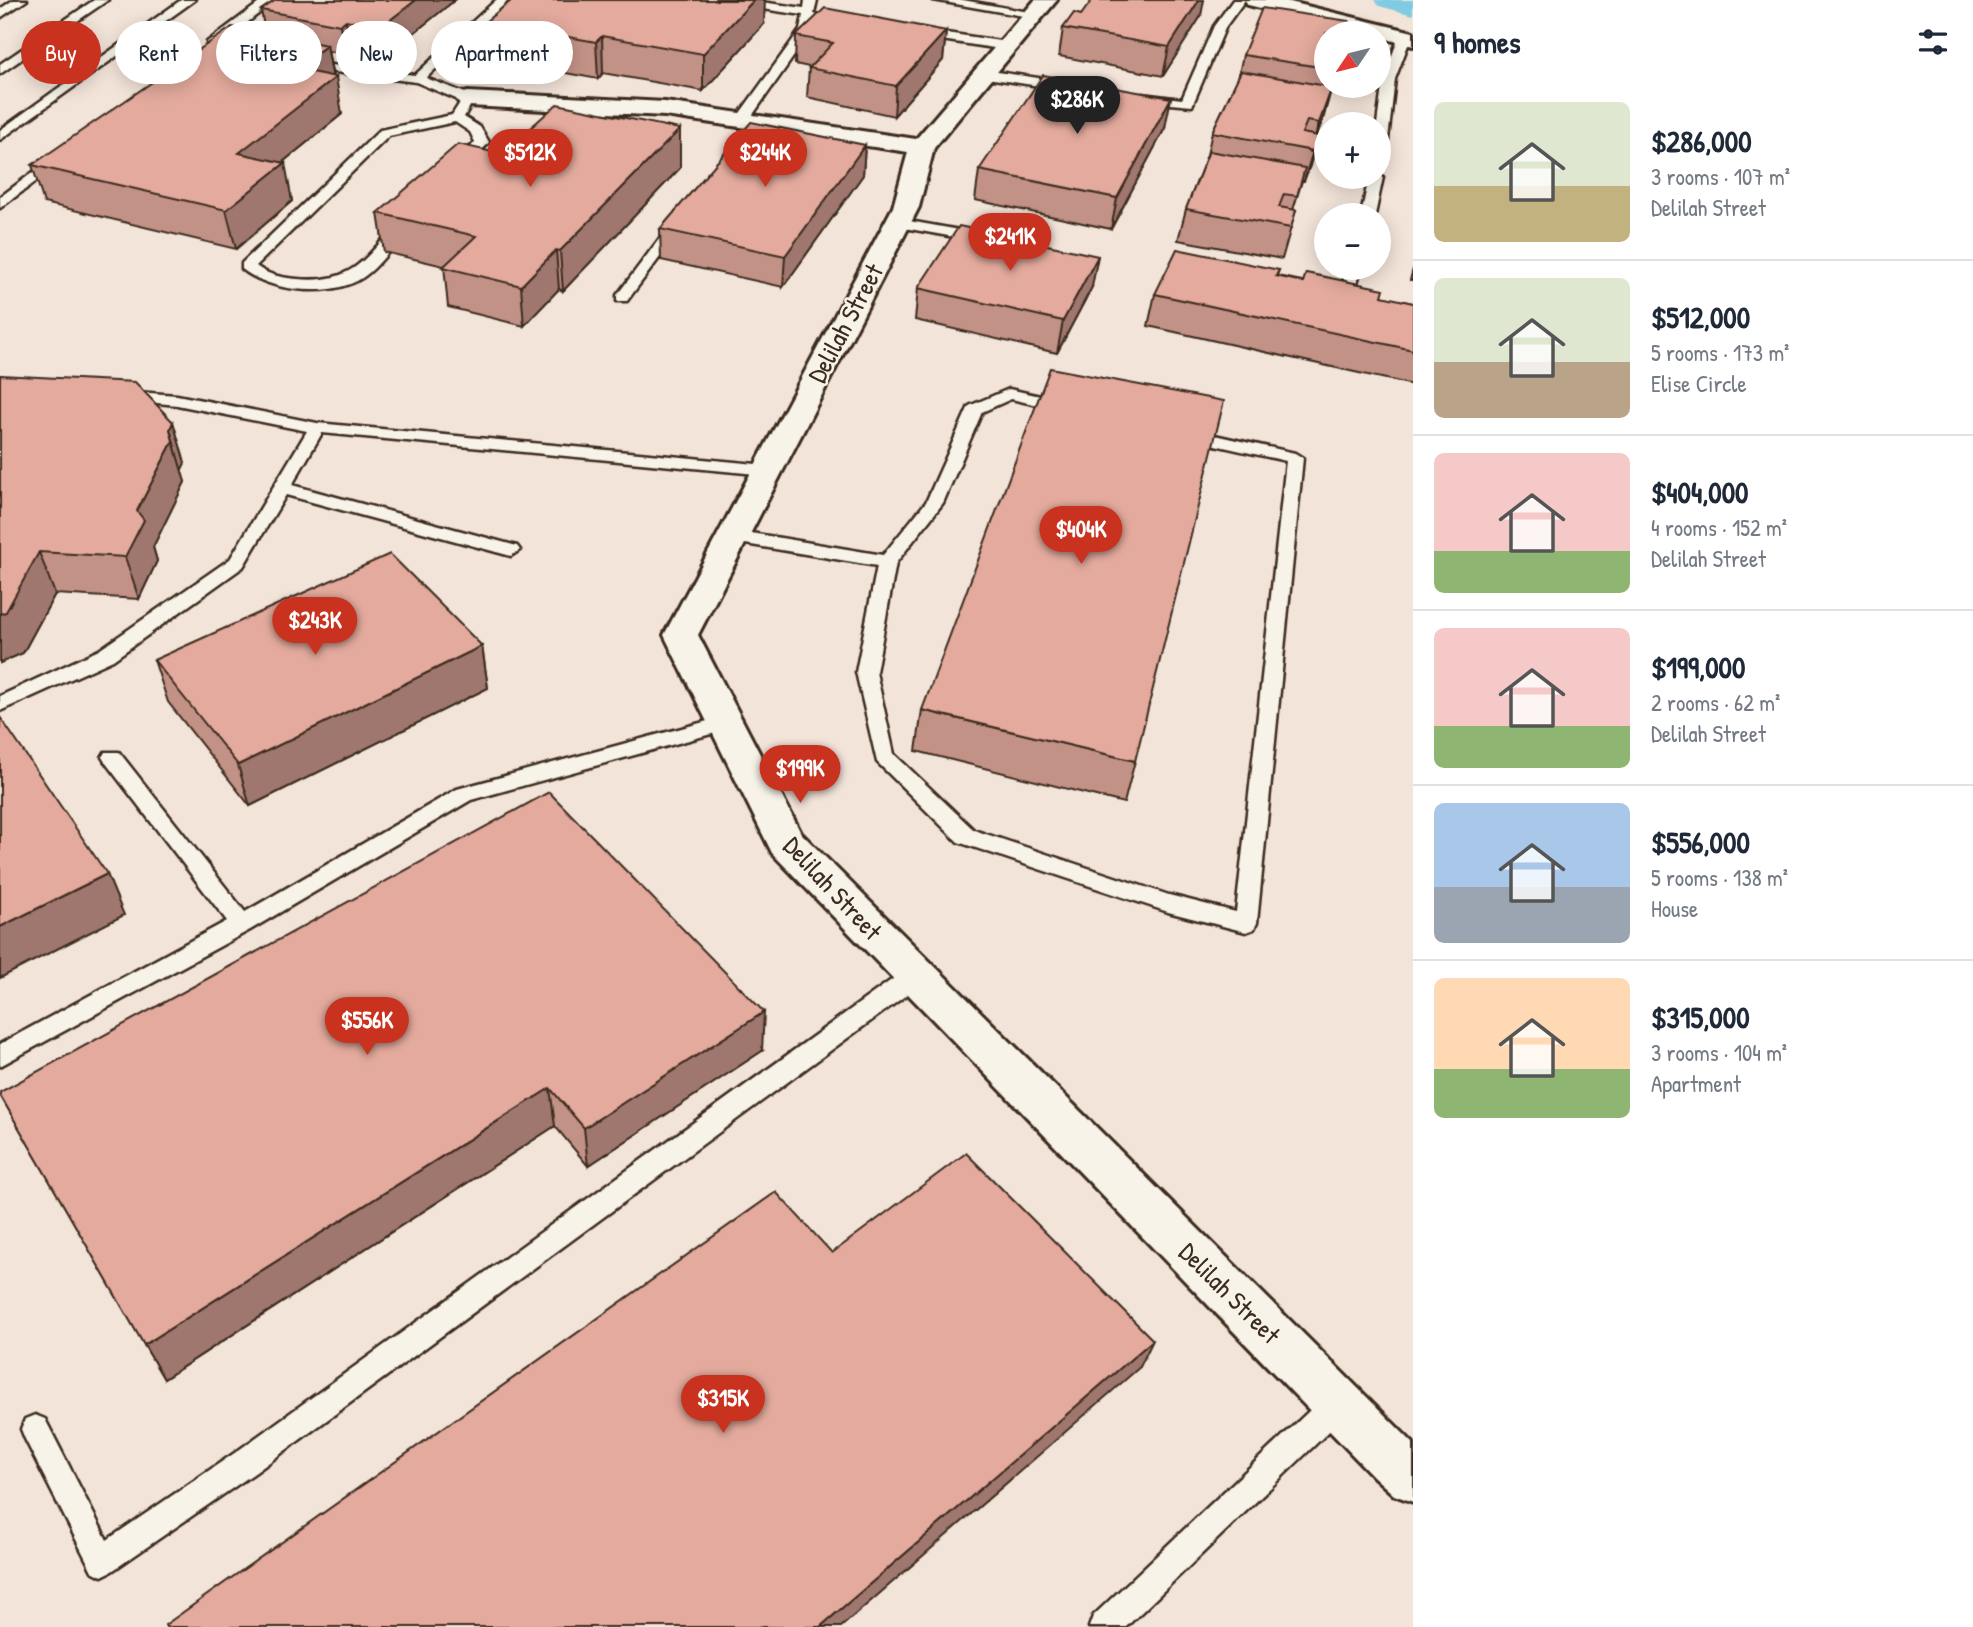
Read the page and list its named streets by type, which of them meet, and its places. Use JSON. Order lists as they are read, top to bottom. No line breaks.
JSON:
{"streets":{"street":["Delilah Street"]},"north":"bottom left","page":{"heading":"9 homes","map_buttons":["+","−"],"chip":["Buy","Rent","Filters","New","Apartment"],"price":["$286K","$512K","$244K","$241K","$404K","$243K","$199K","$556K","$315K"],"list":[{"name":"$286,000","note":"3 rooms · 107 m² · Delilah Street"},{"name":"$512,000","note":"5 rooms · 173 m² · Elise Circle"},{"name":"$404,000","note":"4 rooms · 152 m² · Delilah Street"},{"name":"$199,000","note":"2 rooms · 62 m² · Delilah Street"},{"name":"$556,000","note":"5 rooms · 138 m² · House"},{"name":"$315,000","note":"3 rooms · 104 m² · Apartment"}]}}
